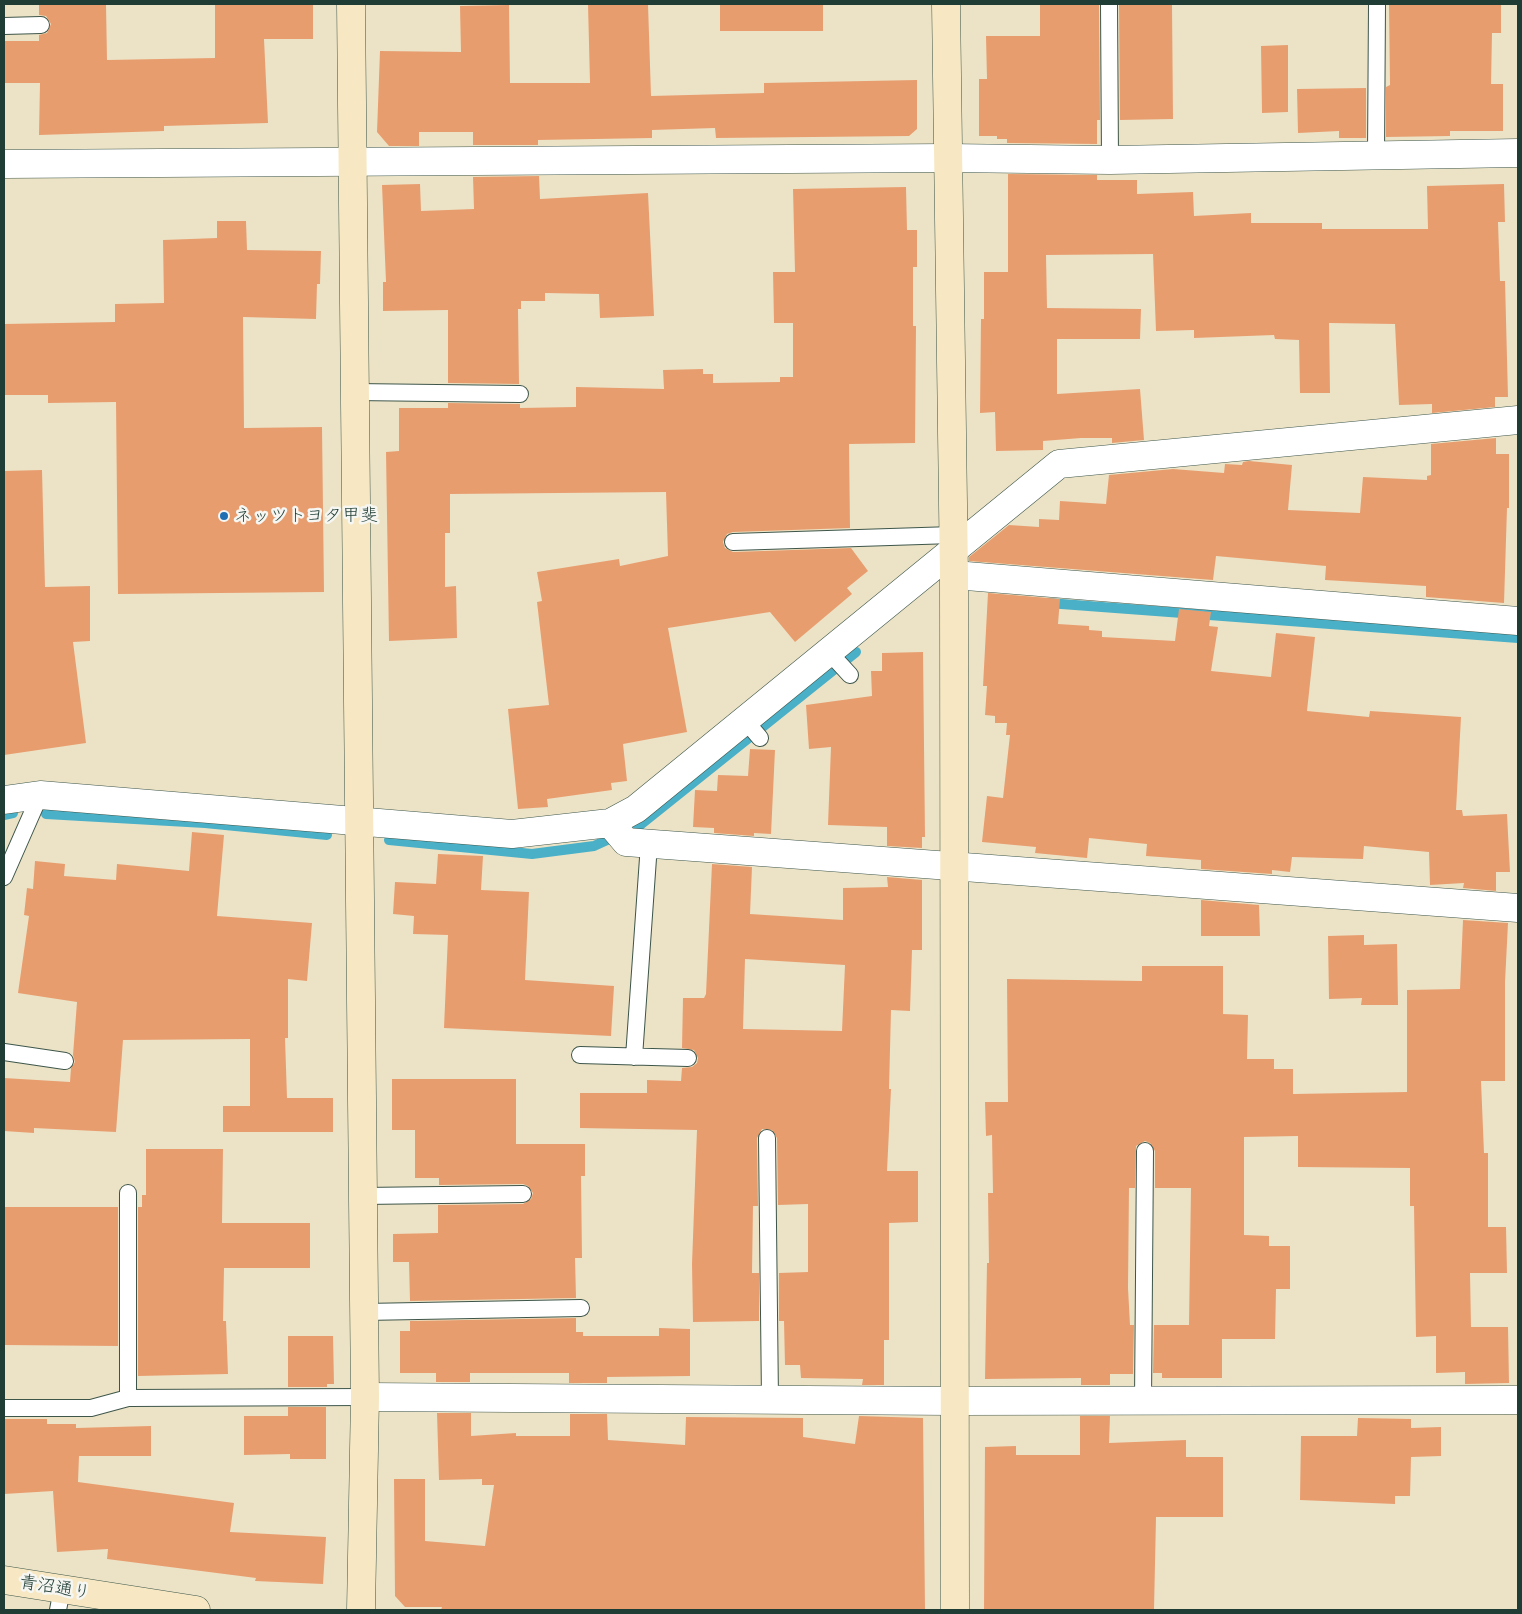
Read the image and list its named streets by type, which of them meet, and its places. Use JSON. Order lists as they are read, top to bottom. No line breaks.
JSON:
{"streets":{"street":["青沼通り"]},"places":["ネッツトヨタ甲斐"]}
